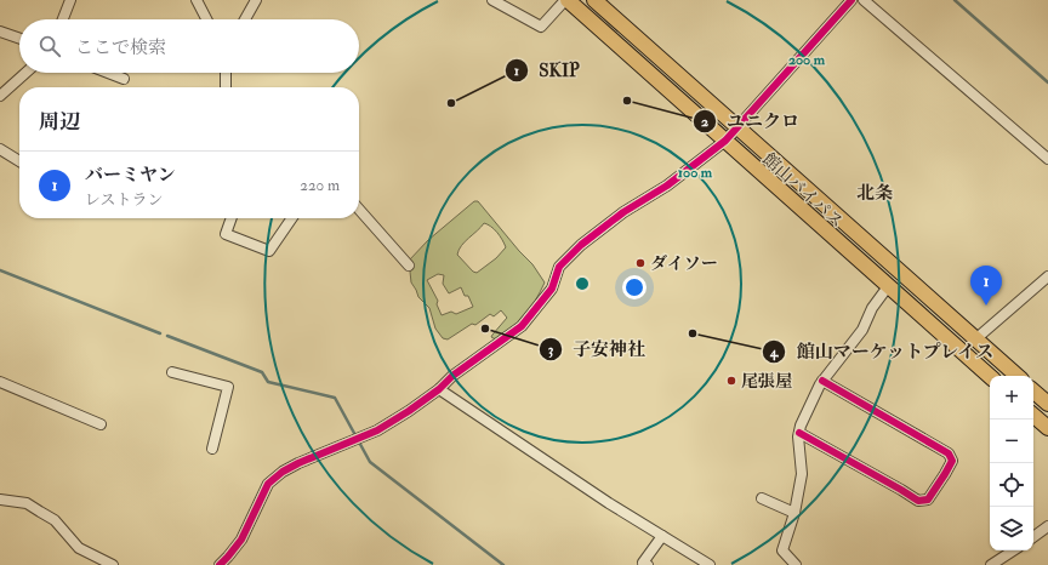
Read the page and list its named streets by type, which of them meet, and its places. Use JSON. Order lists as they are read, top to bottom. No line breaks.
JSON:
{"streets":{"highway":["館山バイパス"]},"districts":["北条"],"places":["ユニクロ","SKIP","ダイソー","子安神社","館山マーケットプレイス","尾張屋"],"page":{"search":"ここで検索","heading":"周辺","list":[{"mark":"1","name":"バーミヤン","note":"レストラン","value":"220 m"}],"pins":"1","map_buttons":["+","−"]},"rings":["200 m","100 m"]}
